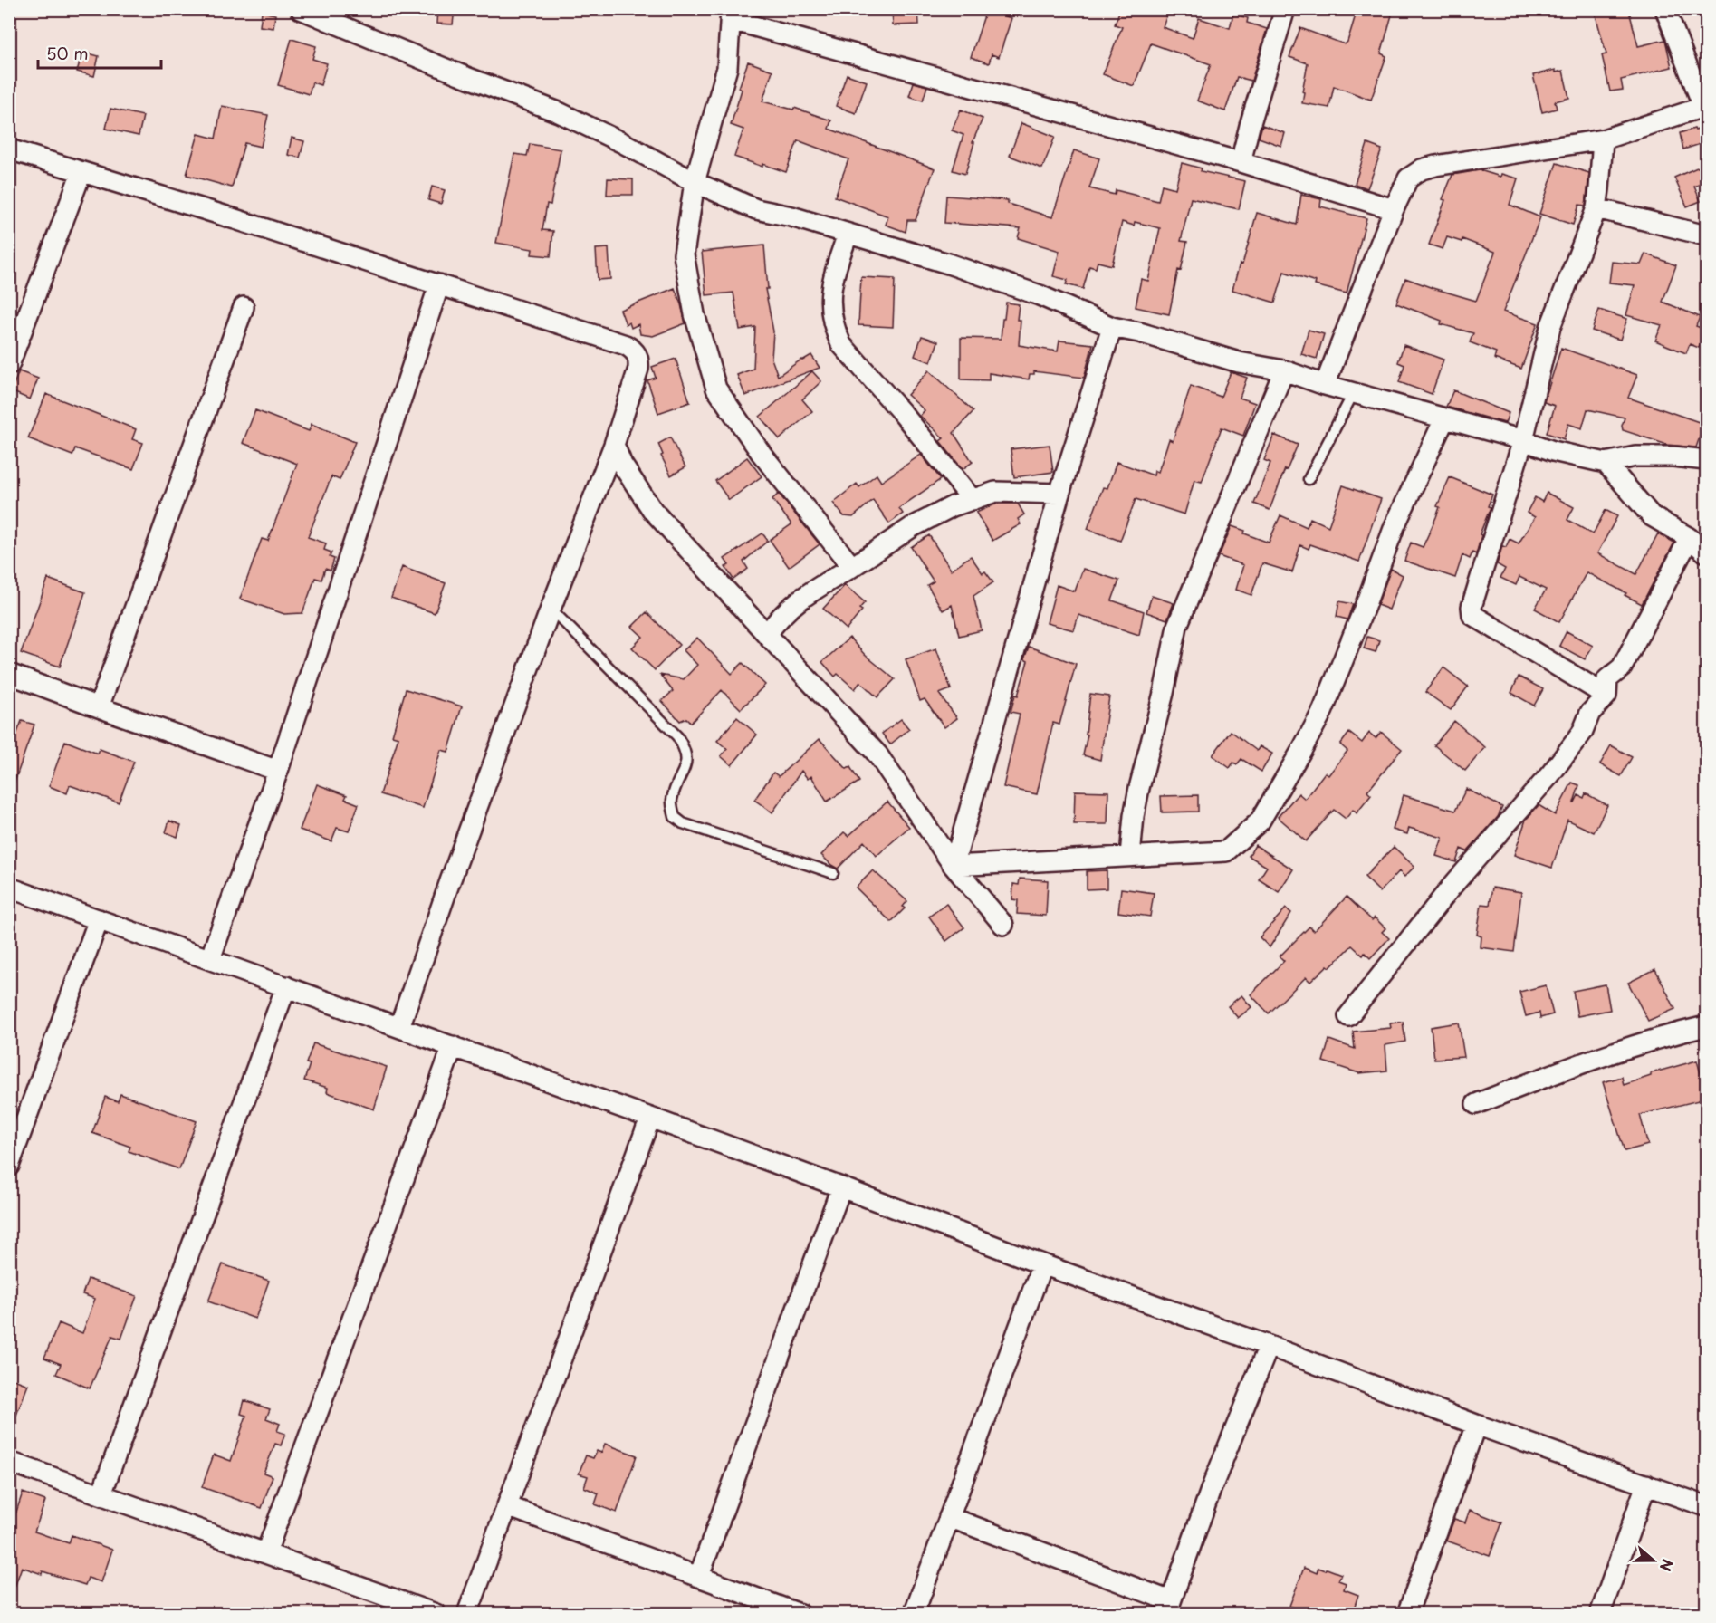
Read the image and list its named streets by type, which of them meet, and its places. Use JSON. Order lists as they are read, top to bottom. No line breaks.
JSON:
{"scale_bar":"50 m","north":"right"}
